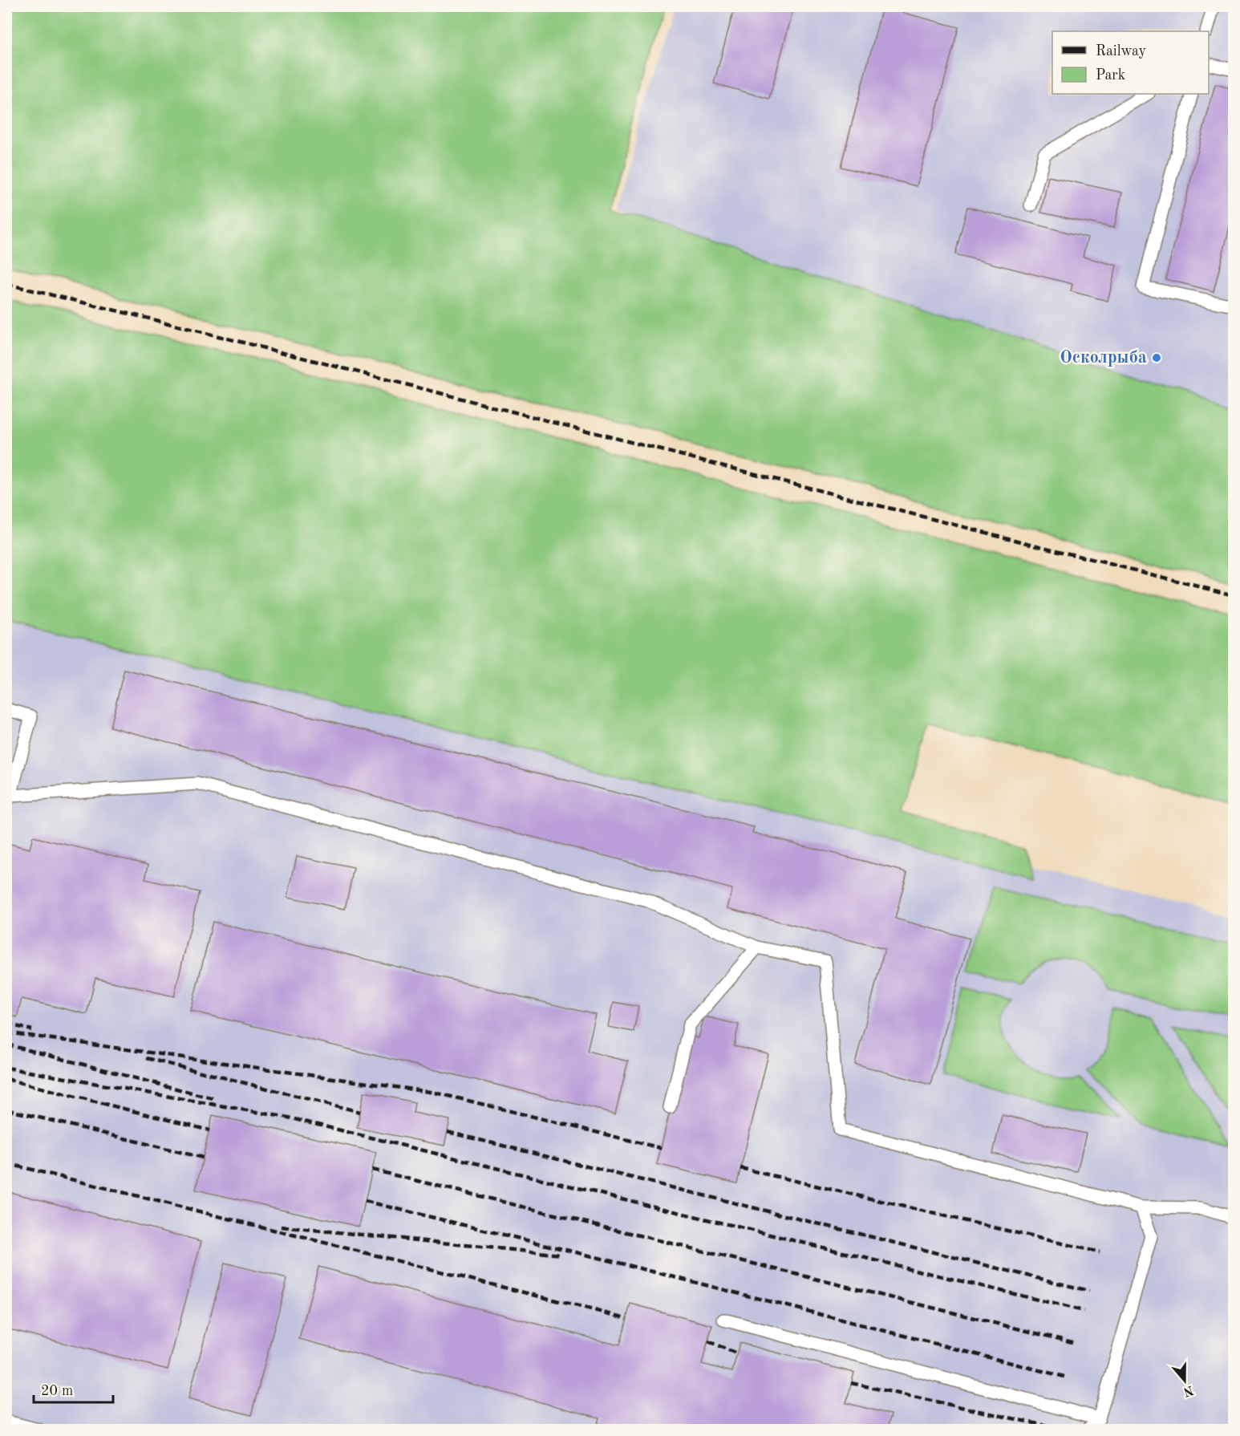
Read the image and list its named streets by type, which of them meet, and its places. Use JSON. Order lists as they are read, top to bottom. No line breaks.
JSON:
{"places":["Осколрыба"],"legend":["Railway","Park"],"scale_bar":"20 m","north":"bottom"}
